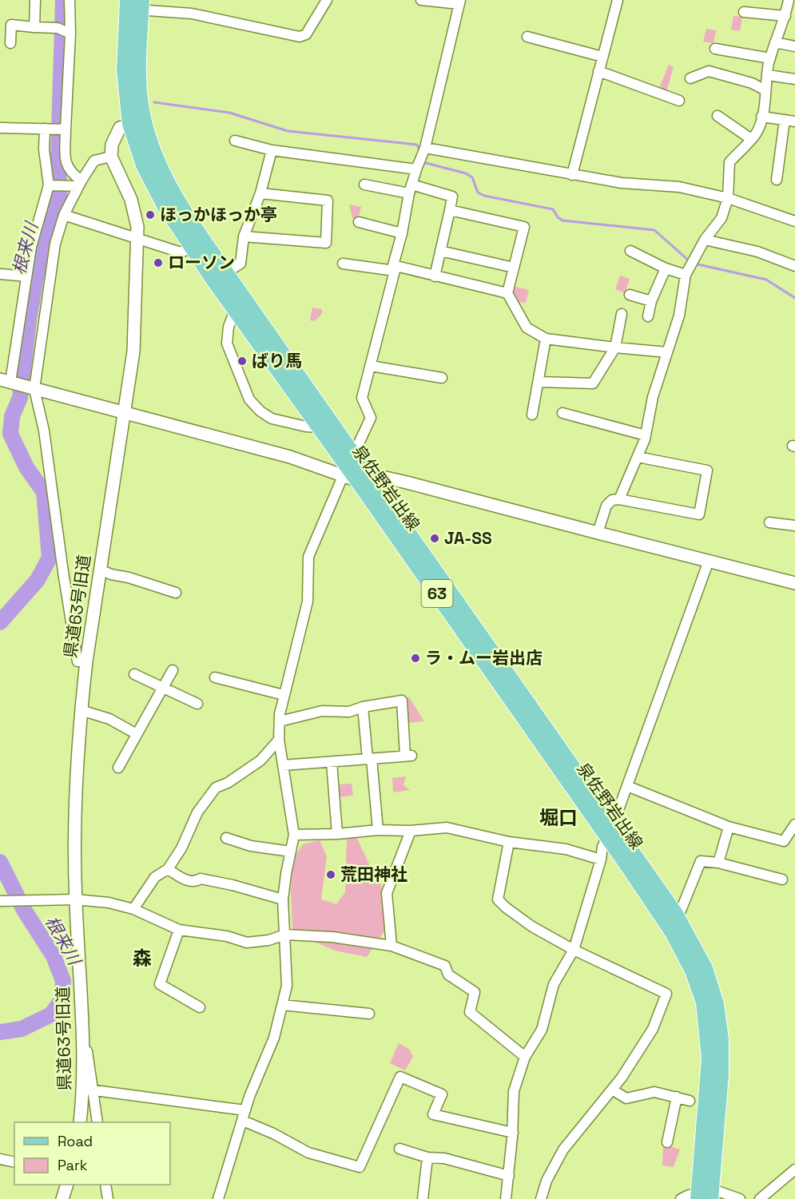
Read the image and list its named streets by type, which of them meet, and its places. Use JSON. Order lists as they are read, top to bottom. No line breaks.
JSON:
{"streets":{"main road":["泉佐野岩出線","63"],"street":["県道63号旧道"]},"districts":["堀口","森"],"water":["根来川"],"places":["ほっかほっか亭","ローソン","ばり馬","JA-SS","ラ・ムー岩出店","荒田神社"],"legend":["Road","Park"]}
